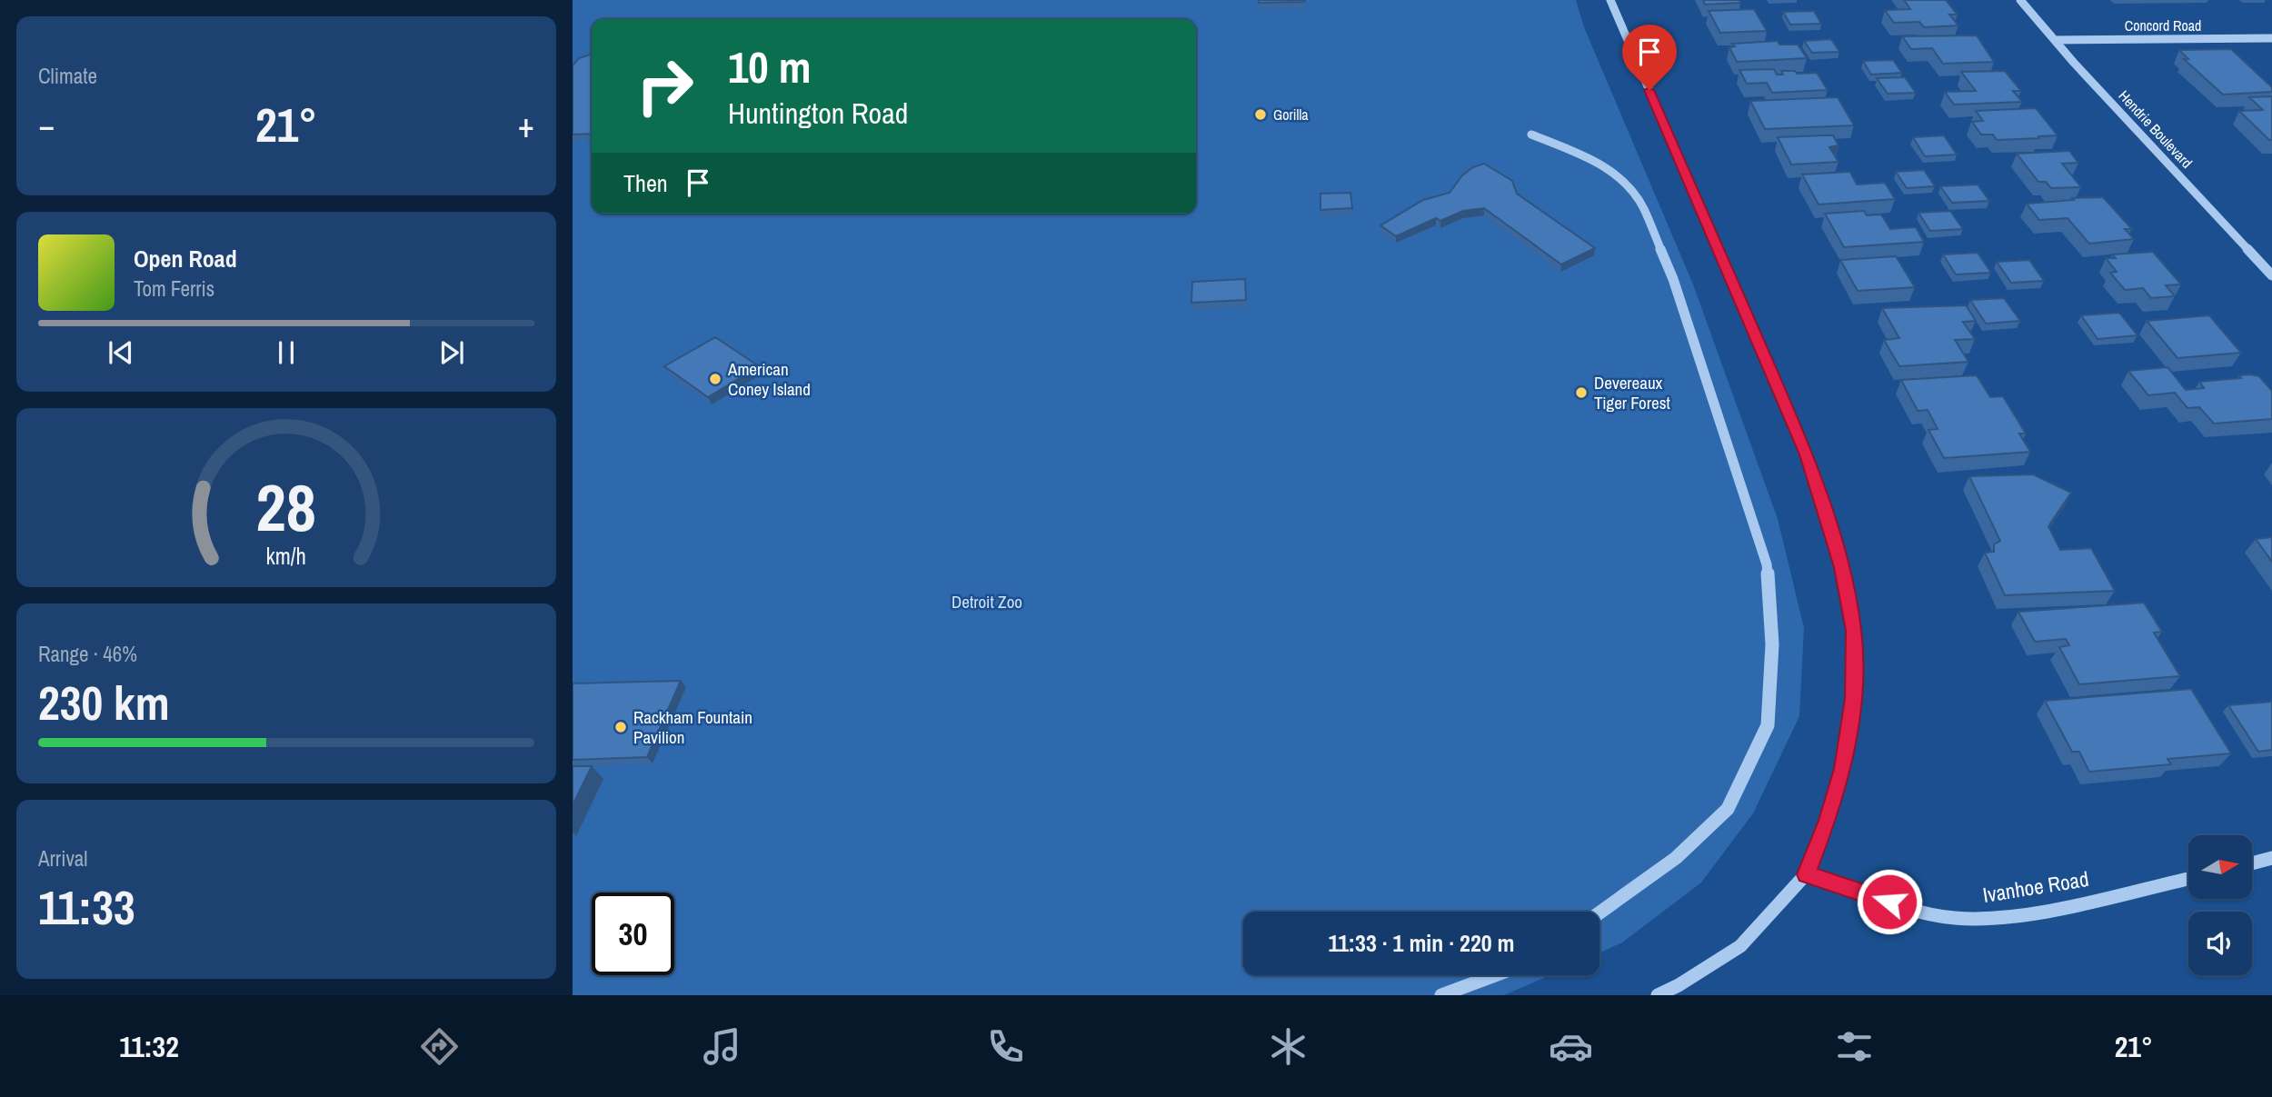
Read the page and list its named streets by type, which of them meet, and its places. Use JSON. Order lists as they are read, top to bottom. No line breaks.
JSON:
{"streets":{"street":["Concord Road","Hendrie Boulevard","Ivanhoe Road"]},"crossings":[["Concord Road","Hendrie Boulevard"]],"parks":["Detroit Zoo"],"places":["Gorilla","American Coney Island","Devereaux Tiger Forest","Rackham Fountain Pavilion"],"north":"right","page":{"tile":["Climate",["Range · 46%","230 km"],["Arrival","11:33"]],"turn":["10 m","Huntington Road"],"heat":["−","21°","+"],"then":"Then","song":["Open Road","Tom Ferris"],"limit":"30","trip":"11:33 · 1 min · 220 m","tabs":["11:32","21°"],"gauge":["28","km/h"]}}
